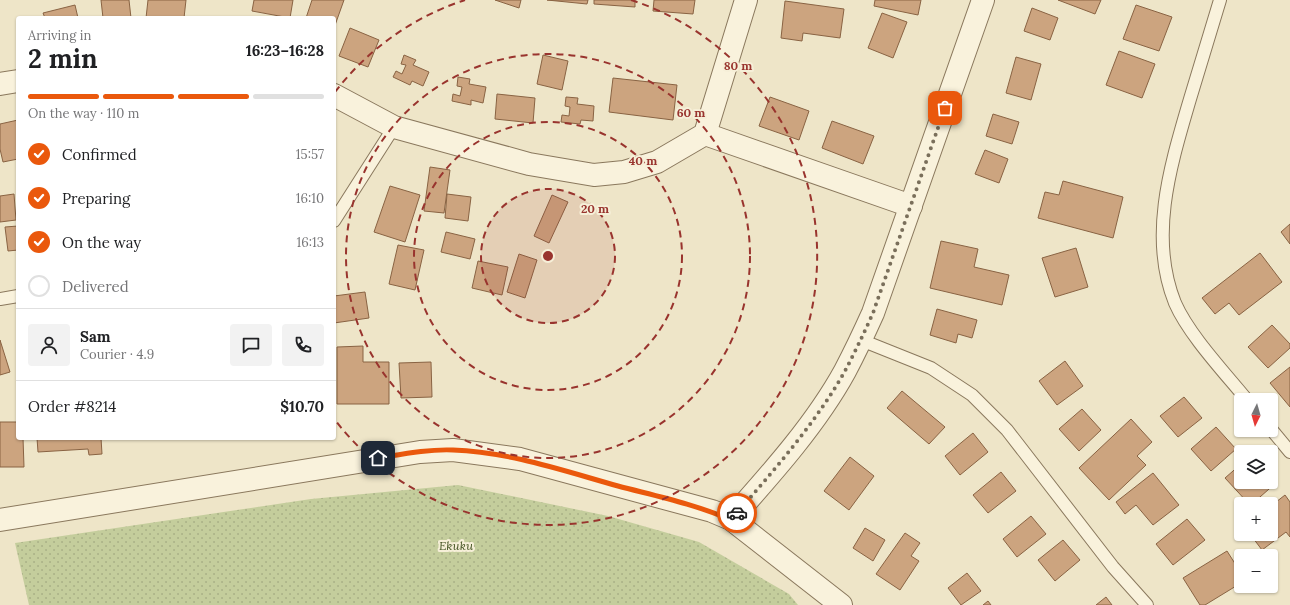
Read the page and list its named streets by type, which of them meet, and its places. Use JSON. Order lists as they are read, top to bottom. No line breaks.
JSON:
{"parks":["Ekuku"],"north":"bottom","page":{"heading":["2 min","Arriving in","16:23–16:28"],"panel":["Sam","Courier · 4.9","Order #8214","$10.70"],"bar":"On the way · 110 m","list":[["Confirmed","15:57"],["Preparing","16:10"],["On the way","16:13"],"Delivered"],"map_buttons":["+","−"]},"rings":["80 m","60 m","40 m","20 m"]}
